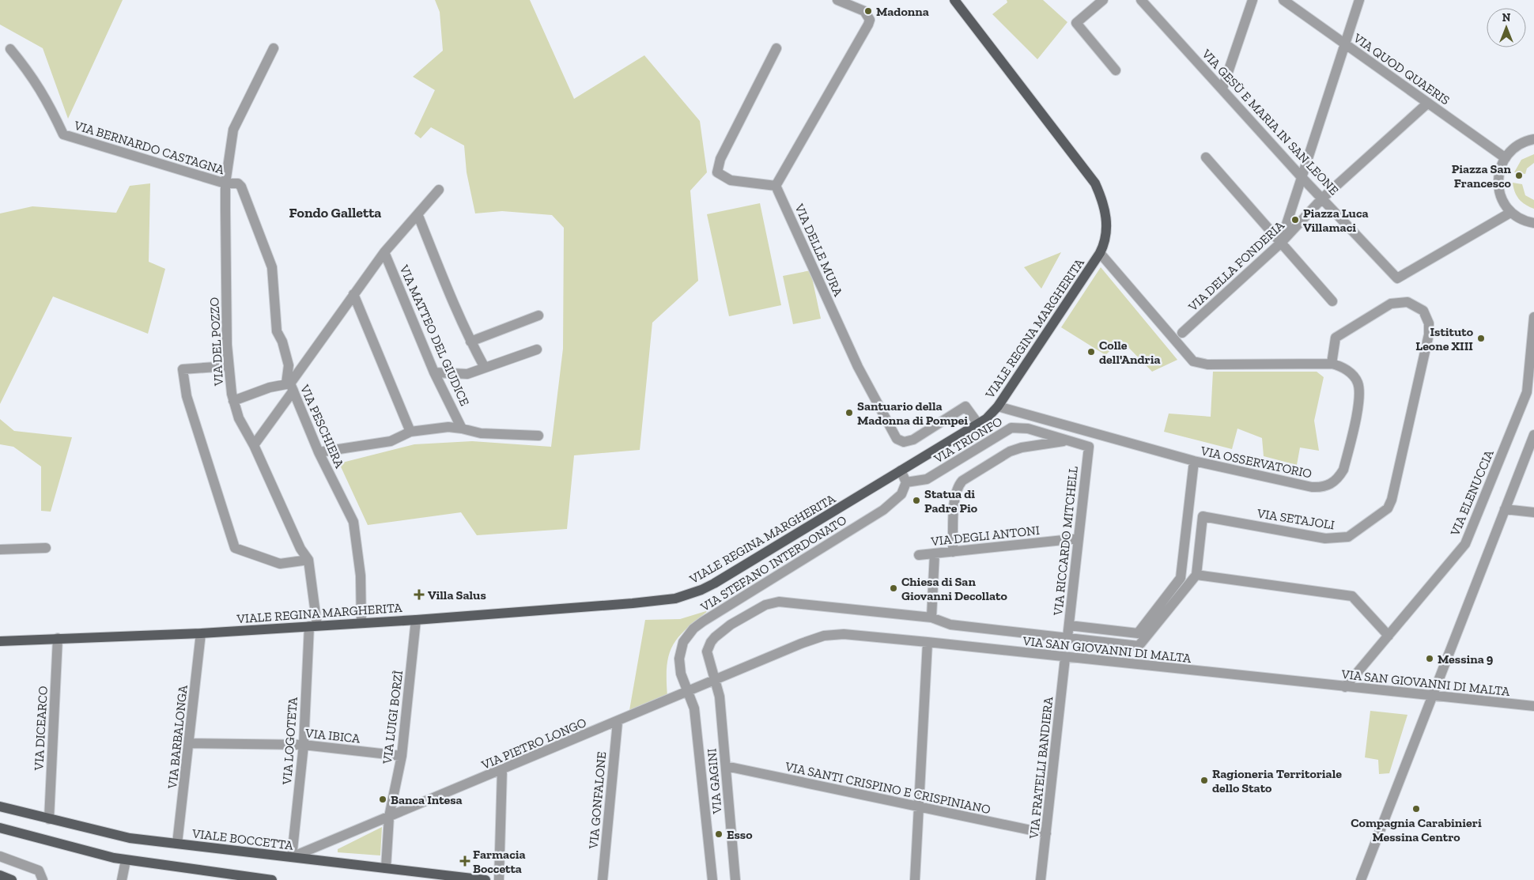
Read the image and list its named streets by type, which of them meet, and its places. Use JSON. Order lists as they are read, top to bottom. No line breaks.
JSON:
{"streets":{"main road":["VIALE REGINA MARGHERITA","VIALE BOCCETTA"],"street":["VIA QUOD QUAERIS","VIA GESÙ E MARIA IN SAN LEONE","VIA BERNARDO CASTAGNA","VIA DELLE MURA","VIA DELLA FONDERIA","VIA MATTEO DEL GIUDICE","VIA DEL POZZO","VIA PESCHIERA","VIA TRIONFO","VIA OSSERVATORIO","VIA ELENUCCIA","VIA SETAJOLI","VIA DEGLI ANTONI","VIA RICCARDO MITCHELL","VIA STEFANO INTERDONATO","VIA SAN GIOVANNI DI MALTA","VIA LUIGI BORZÌ","VIA DICEARCO","VIA IBICA","VIA BARBALONGA","VIA LOGOTETA","VIA PIETRO LONGO","VIA FRATELLI BANDIERA","VIA GAGINI","VIA SANTI CRISPINO E CRISPINIANO","VIA GONFALONE"]},"crossings":[["VIA QUOD QUAERIS","VIA DELLA FONDERIA"],["VIA GESÙ E MARIA IN SAN LEONE","VIA DELLA FONDERIA"],["VIA BERNARDO CASTAGNA","VIA DEL POZZO"],["VIA BERNARDO CASTAGNA","VIA PESCHIERA"],["VIA DELLE MURA","VIALE REGINA MARGHERITA"],["VIALE REGINA MARGHERITA","VIA DEL POZZO"],["VIALE REGINA MARGHERITA","VIA PESCHIERA"],["VIALE REGINA MARGHERITA","VIA OSSERVATORIO"],["VIALE REGINA MARGHERITA","VIA LUIGI BORZÌ"],["VIALE REGINA MARGHERITA","VIA DICEARCO"],["VIALE REGINA MARGHERITA","VIA BARBALONGA"],["VIALE REGINA MARGHERITA","VIA LOGOTETA"],["VIA MATTEO DEL GIUDICE","VIA PESCHIERA"],["VIA DEL POZZO","VIA LOGOTETA"],["VIA TRIONFO","VIA RICCARDO MITCHELL"],["VIA TRIONFO","VIA STEFANO INTERDONATO"],["VIA OSSERVATORIO","VIA SETAJOLI"],["VIA ELENUCCIA","VIA SAN GIOVANNI DI MALTA"],["VIA SETAJOLI","VIA GAGINI"],["VIA DEGLI ANTONI","VIA RICCARDO MITCHELL"],["VIA RICCARDO MITCHELL","VIA GAGINI"],["VIA STEFANO INTERDONATO","VIA SAN GIOVANNI DI MALTA"],["VIA STEFANO INTERDONATO","VIA PIETRO LONGO"],["VIA STEFANO INTERDONATO","VIA GAGINI"],["VIA SAN GIOVANNI DI MALTA","VIA PIETRO LONGO"],["VIA SAN GIOVANNI DI MALTA","VIA FRATELLI BANDIERA"],["VIA SAN GIOVANNI DI MALTA","VIA GAGINI"],["VIA LUIGI BORZÌ","VIA IBICA"],["VIA LUIGI BORZÌ","VIA PIETRO LONGO"],["VIA LUIGI BORZÌ","VIALE BOCCETTA"],["VIA DICEARCO","VIALE BOCCETTA"],["VIA IBICA","VIA BARBALONGA"],["VIA IBICA","VIA LOGOTETA"],["VIA BARBALONGA","VIALE BOCCETTA"],["VIA LOGOTETA","VIA PIETRO LONGO"],["VIA LOGOTETA","VIALE BOCCETTA"],["VIA PIETRO LONGO","VIA GAGINI"],["VIA PIETRO LONGO","VIA GONFALONE"],["VIA PIETRO LONGO","VIALE BOCCETTA"],["VIA FRATELLI BANDIERA","VIA SANTI CRISPINO E CRISPINIANO"],["VIA GAGINI","VIA SANTI CRISPINO E CRISPINIANO"]],"districts":["Fondo Galletta"],"places":{"other":["Madonna","Piazza San Francesco","Piazza Luca Villamaci","Istituto Leone XIII","Colle dell'Andria","Santuario della Madonna di Pompei","Statua di Padre Pio","Chiesa di San Giovanni Decollato","Messina 9","Ragioneria Territoriale dello Stato","Banca Intesa","Compagnia Carabinieri Messina Centro","Esso"],"health":["Villa Salus","Farmacia Boccetta"]},"north":"top"}
